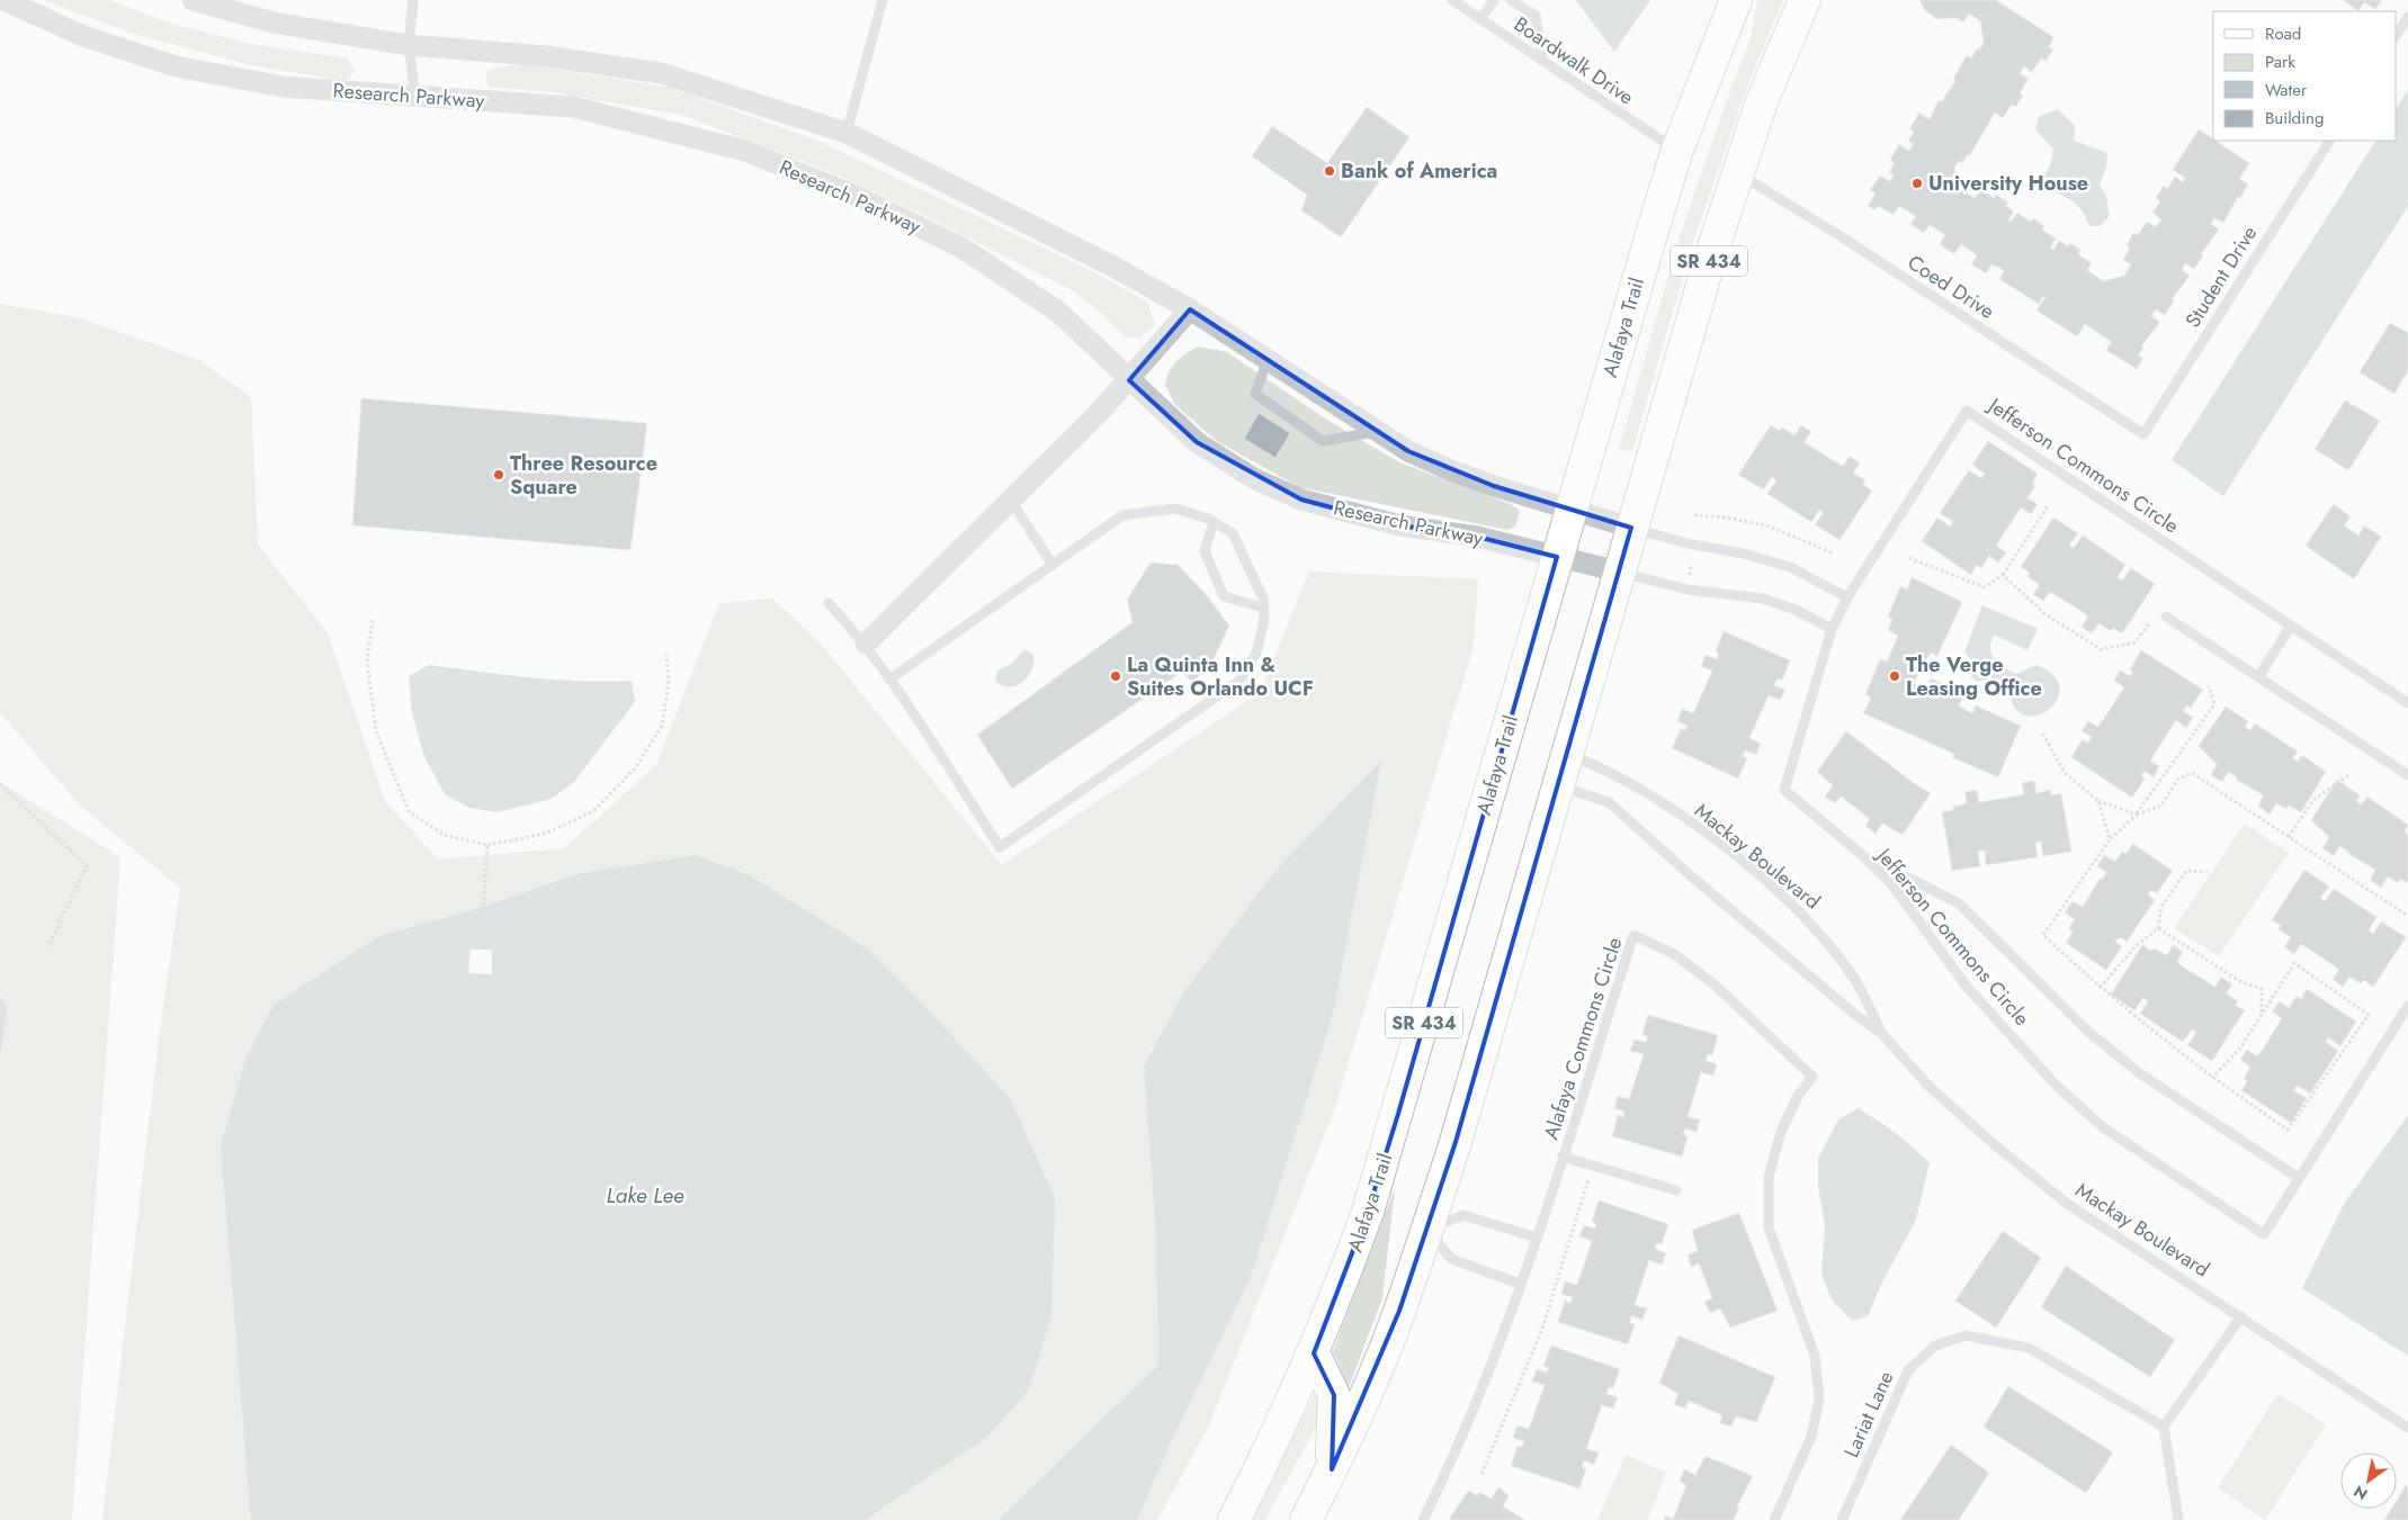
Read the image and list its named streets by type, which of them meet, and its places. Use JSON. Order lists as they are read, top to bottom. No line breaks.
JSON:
{"streets":{"main road":["SR 434","Alafaya Trail"],"street":["Research Parkway"],"lane":["Boardwalk Drive","Student Drive","Coed Drive","Jefferson Commons Circle","Mackay Boulevard","Alafaya Commons Circle","Lariat Lane"]},"crossings":[["Boardwalk Drive","Alafaya Trail"],["Research Parkway","SR 434"],["Research Parkway","Alafaya Trail"],["SR 434","Coed Drive"],["SR 434","Mackay Boulevard"],["Student Drive","Coed Drive"]],"water":["Lake Lee"],"places":["Bank of America","University House","Three Resource Square","La Quinta Inn & Suites Orlando UCF","The Verge Leasing Office"],"legend":["Road","Park","Water","Building"],"north":"bottom left"}
